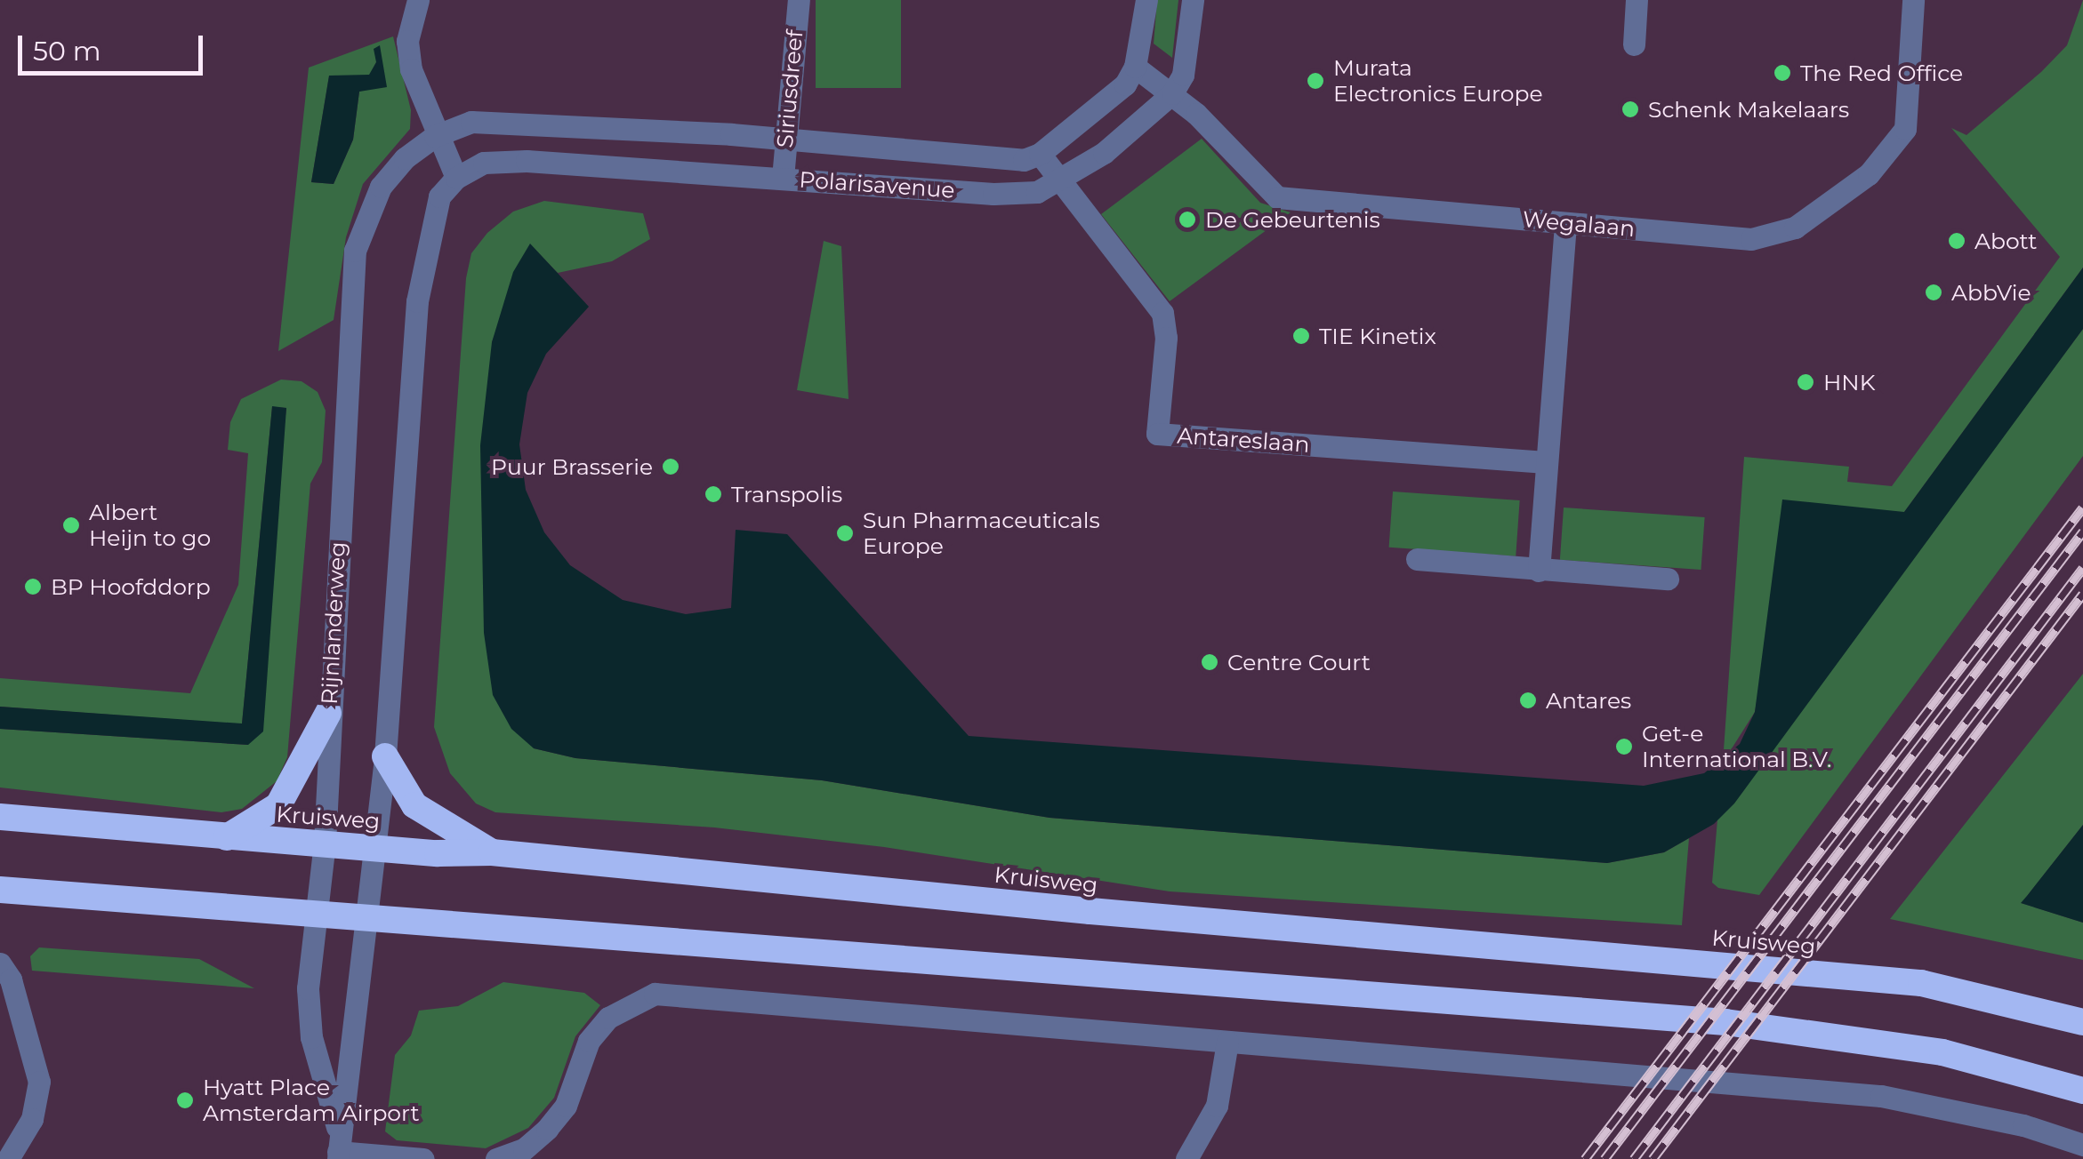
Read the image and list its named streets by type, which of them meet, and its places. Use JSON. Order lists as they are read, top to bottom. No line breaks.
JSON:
{"streets":{"highway":["Kruisweg"],"street":["Siriusdreef","Polarisavenue","Wegalaan","Antareslaan","Rijnlanderweg"]},"crossings":[["Siriusdreef","Polarisavenue"],["Polarisavenue","Antareslaan"],["Polarisavenue","Rijnlanderweg"],["Rijnlanderweg","Kruisweg"]],"places":["The Red Office","Murata Electronics Europe","Schenk Makelaars","De Gebeurtenis","Abott","AbbVie","TIE Kinetix","HNK","Puur Brasserie","Transpolis","Albert Heijn to go","Sun Pharmaceuticals Europe","BP Hoofddorp","Centre Court","Antares","Get-e International B.V.","Hyatt Place Amsterdam Airport"],"scale_bar":"50 m"}
